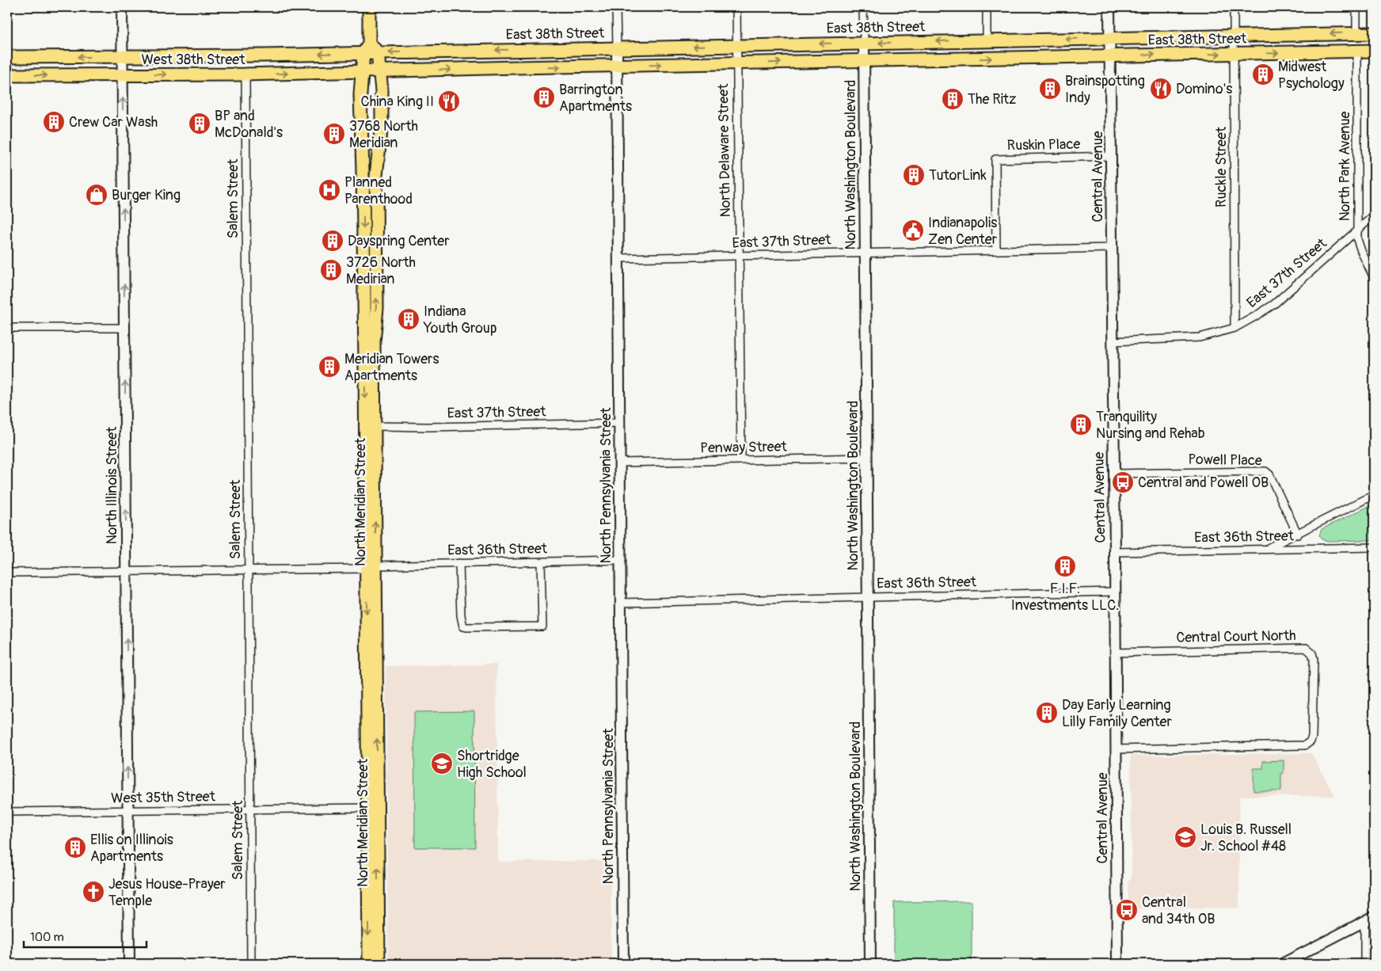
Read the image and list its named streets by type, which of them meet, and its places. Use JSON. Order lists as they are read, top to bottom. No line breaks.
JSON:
{"streets":{"main road":["East 38th Street","West 38th Street","North Meridian Street"],"street":["Ruskin Place","North Delaware Street","North Washington Boulevard","North Park Avenue","Ruckle Street","Central Avenue","Salem Street","East 37th Street","Penway Street","Powell Place","North Illinois Street","North Pennsylvania Street","East 36th Street","Central Court North","West 35th Street"]},"crossings":[["East 38th Street","West 38th Street"],["East 38th Street","North Delaware Street"],["East 38th Street","North Washington Boulevard"],["East 38th Street","North Park Avenue"],["East 38th Street","Ruckle Street"],["East 38th Street","Central Avenue"],["East 38th Street","North Pennsylvania Street"],["East 38th Street","North Meridian Street"],["West 38th Street","Salem Street"],["West 38th Street","North Illinois Street"],["West 38th Street","North Meridian Street"],["Ruskin Place","Central Avenue"],["Ruskin Place","East 37th Street"],["North Delaware Street","East 37th Street"],["North Delaware Street","Penway Street"],["North Washington Boulevard","East 37th Street"],["North Washington Boulevard","Penway Street"],["North Washington Boulevard","East 36th Street"],["North Park Avenue","East 37th Street"],["Ruckle Street","East 37th Street"],["Central Avenue","East 37th Street"],["Central Avenue","Powell Place"],["Central Avenue","East 36th Street"],["Central Avenue","Central Court North"],["Salem Street","East 36th Street"],["Salem Street","West 35th Street"],["East 37th Street","North Pennsylvania Street"],["East 37th Street","North Meridian Street"],["Penway Street","North Pennsylvania Street"],["North Illinois Street","East 36th Street"],["North Illinois Street","West 35th Street"],["North Pennsylvania Street","East 36th Street"],["North Meridian Street","East 36th Street"],["North Meridian Street","West 35th Street"]],"one_way":["North Illinois Street"],"places":{"building":["Midwest Psychology","Brainspotting Indy","Barrington Apartments","The Ritz","Crew Car Wash","BP and McDonald's","3768 North Meridian","TutorLink","Dayspring Center","3726 North Medirian","Indiana Youth Group","Meridian Towers Apartments","Tranquility Nursing and Rehab","F.I.F. Investments LLC.","Day Early Learning Lilly Family Center","Ellis on Illinois Apartments"],"restaurant":["Domino's","China King II"],"hospital":["Planned Parenthood"],"shop":["Burger King"],"public building":["Indianapolis Zen Center"],"bus stop":["Central and Powell OB","Central and 34th OB"],"school or university":["Shortridge High School","Louis B. Russell Jr. School #48"],"church":["Jesus House-Prayer Temple"]},"scale_bar":"100 m"}
